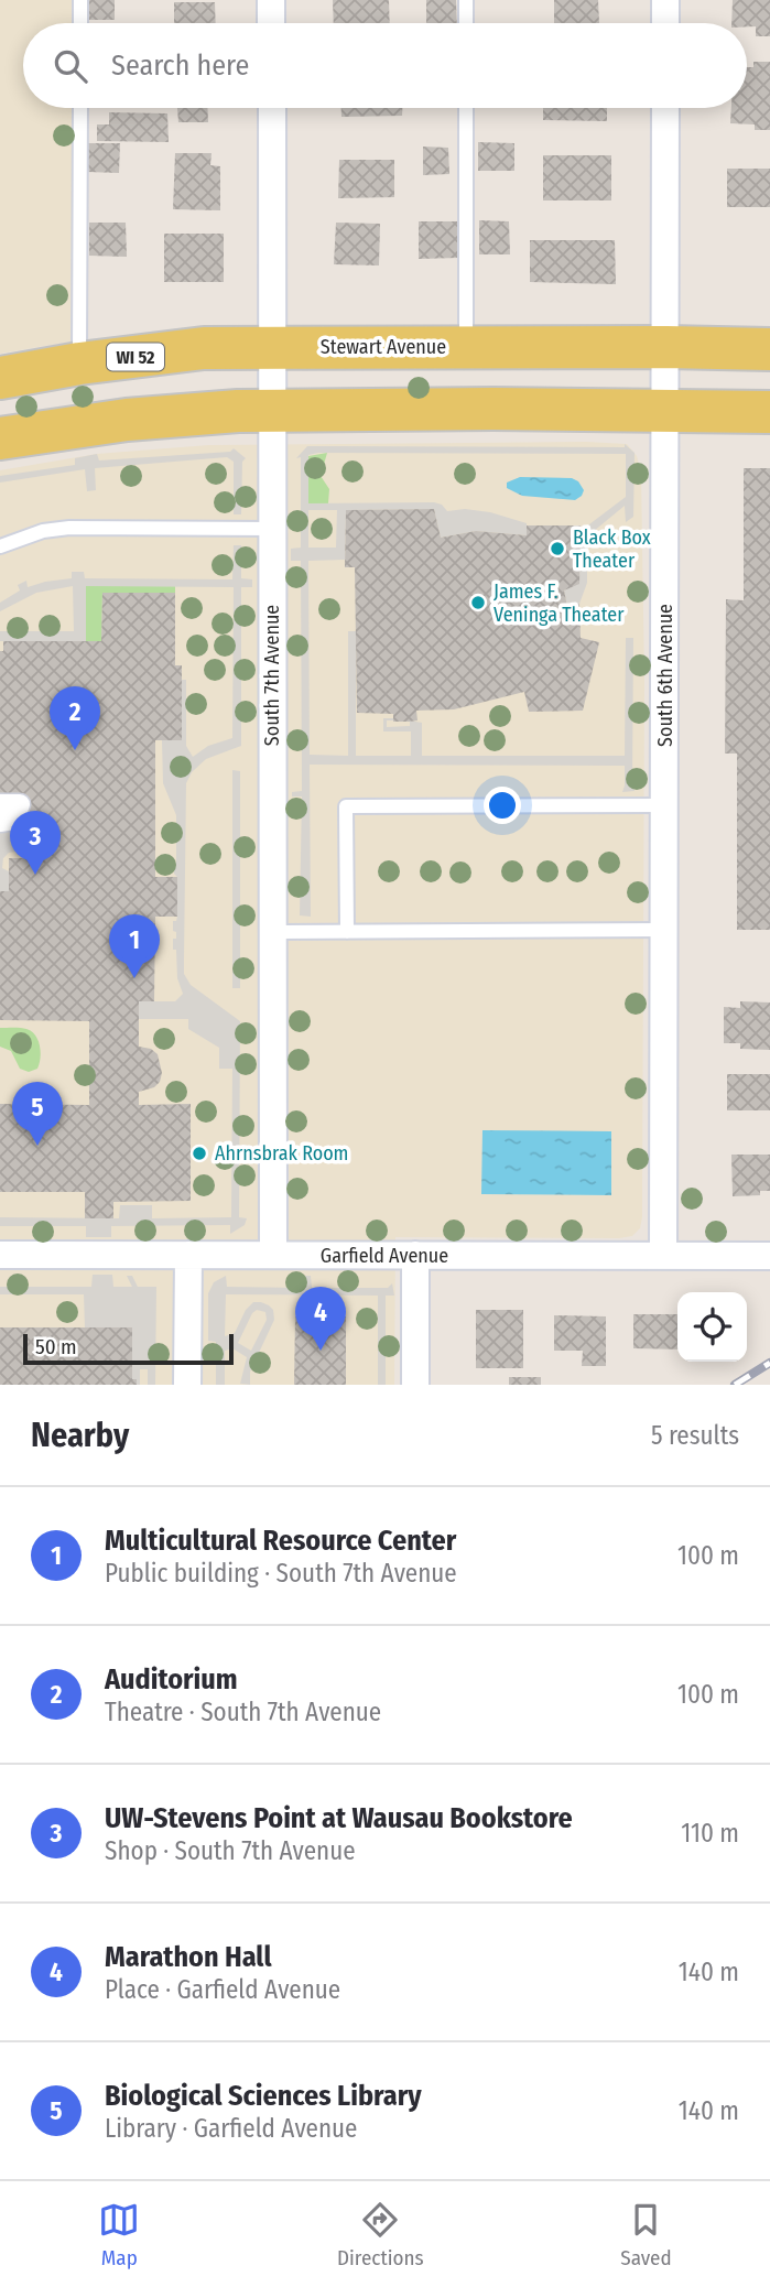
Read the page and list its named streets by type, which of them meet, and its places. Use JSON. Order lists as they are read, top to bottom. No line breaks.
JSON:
{"streets":{"main road":["Stewart Avenue","WI 52"],"street":["South 7th Avenue","South 6th Avenue","Garfield Avenue"]},"crossings":[["Stewart Avenue","South 7th Avenue"],["Stewart Avenue","South 6th Avenue"],["South 7th Avenue","Garfield Avenue"],["South 6th Avenue","Garfield Avenue"]],"places":["Black Box Theater","James F. Veninga Theater","Ahrnsbrak Room"],"scale_bar":"50 m","page":{"search":"Search here","pins":["2","3","1","5","4"],"scale":"50 m","heading":["Nearby","5 results"],"list":[{"mark":"1","name":"Multicultural Resource Center","note":"Public building · South 7th Avenue","value":"100 m"},{"mark":"2","name":"Auditorium","note":"Theatre · South 7th Avenue","value":"100 m"},{"mark":"3","name":"UW-Stevens Point at Wausau Bookstore","note":"Shop · South 7th Avenue","value":"110 m"},{"mark":"4","name":"Marathon Hall","note":"Place · Garfield Avenue","value":"140 m"},{"mark":"5","name":"Biological Sciences Library","note":"Library · Garfield Avenue","value":"140 m"}],"nav":["Map","Directions","Saved"]}}
